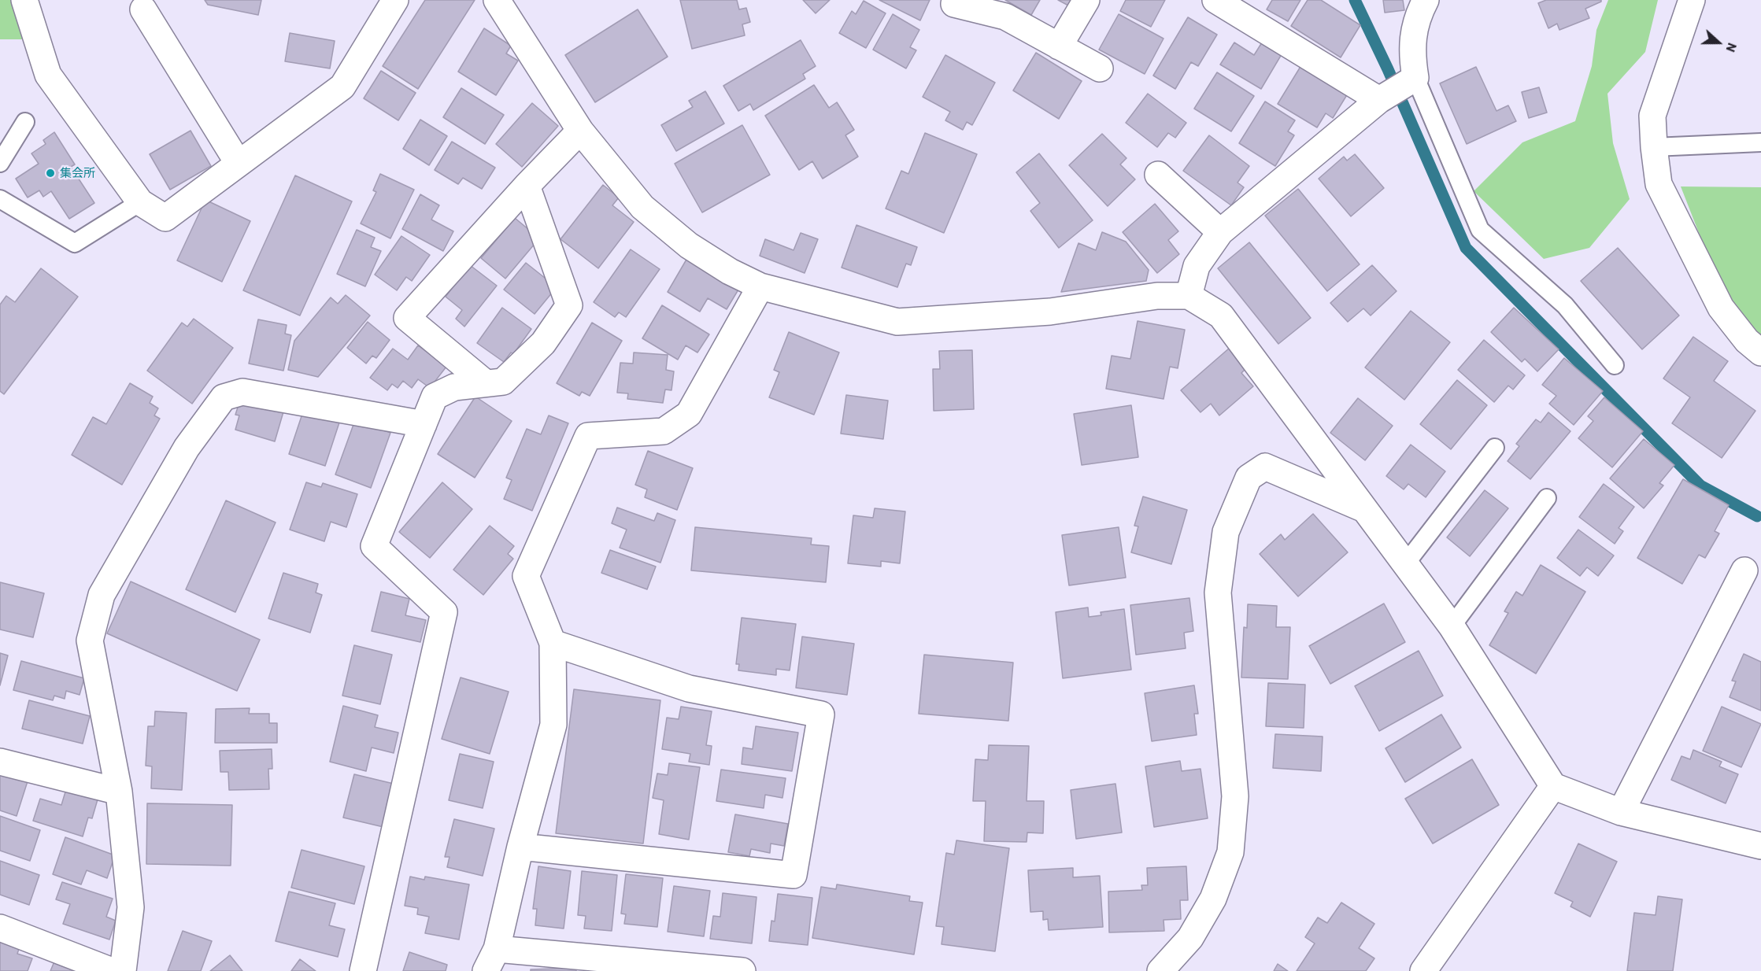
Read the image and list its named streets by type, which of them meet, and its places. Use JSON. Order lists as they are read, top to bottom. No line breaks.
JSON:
{"places":["集会所"],"north":"right"}
